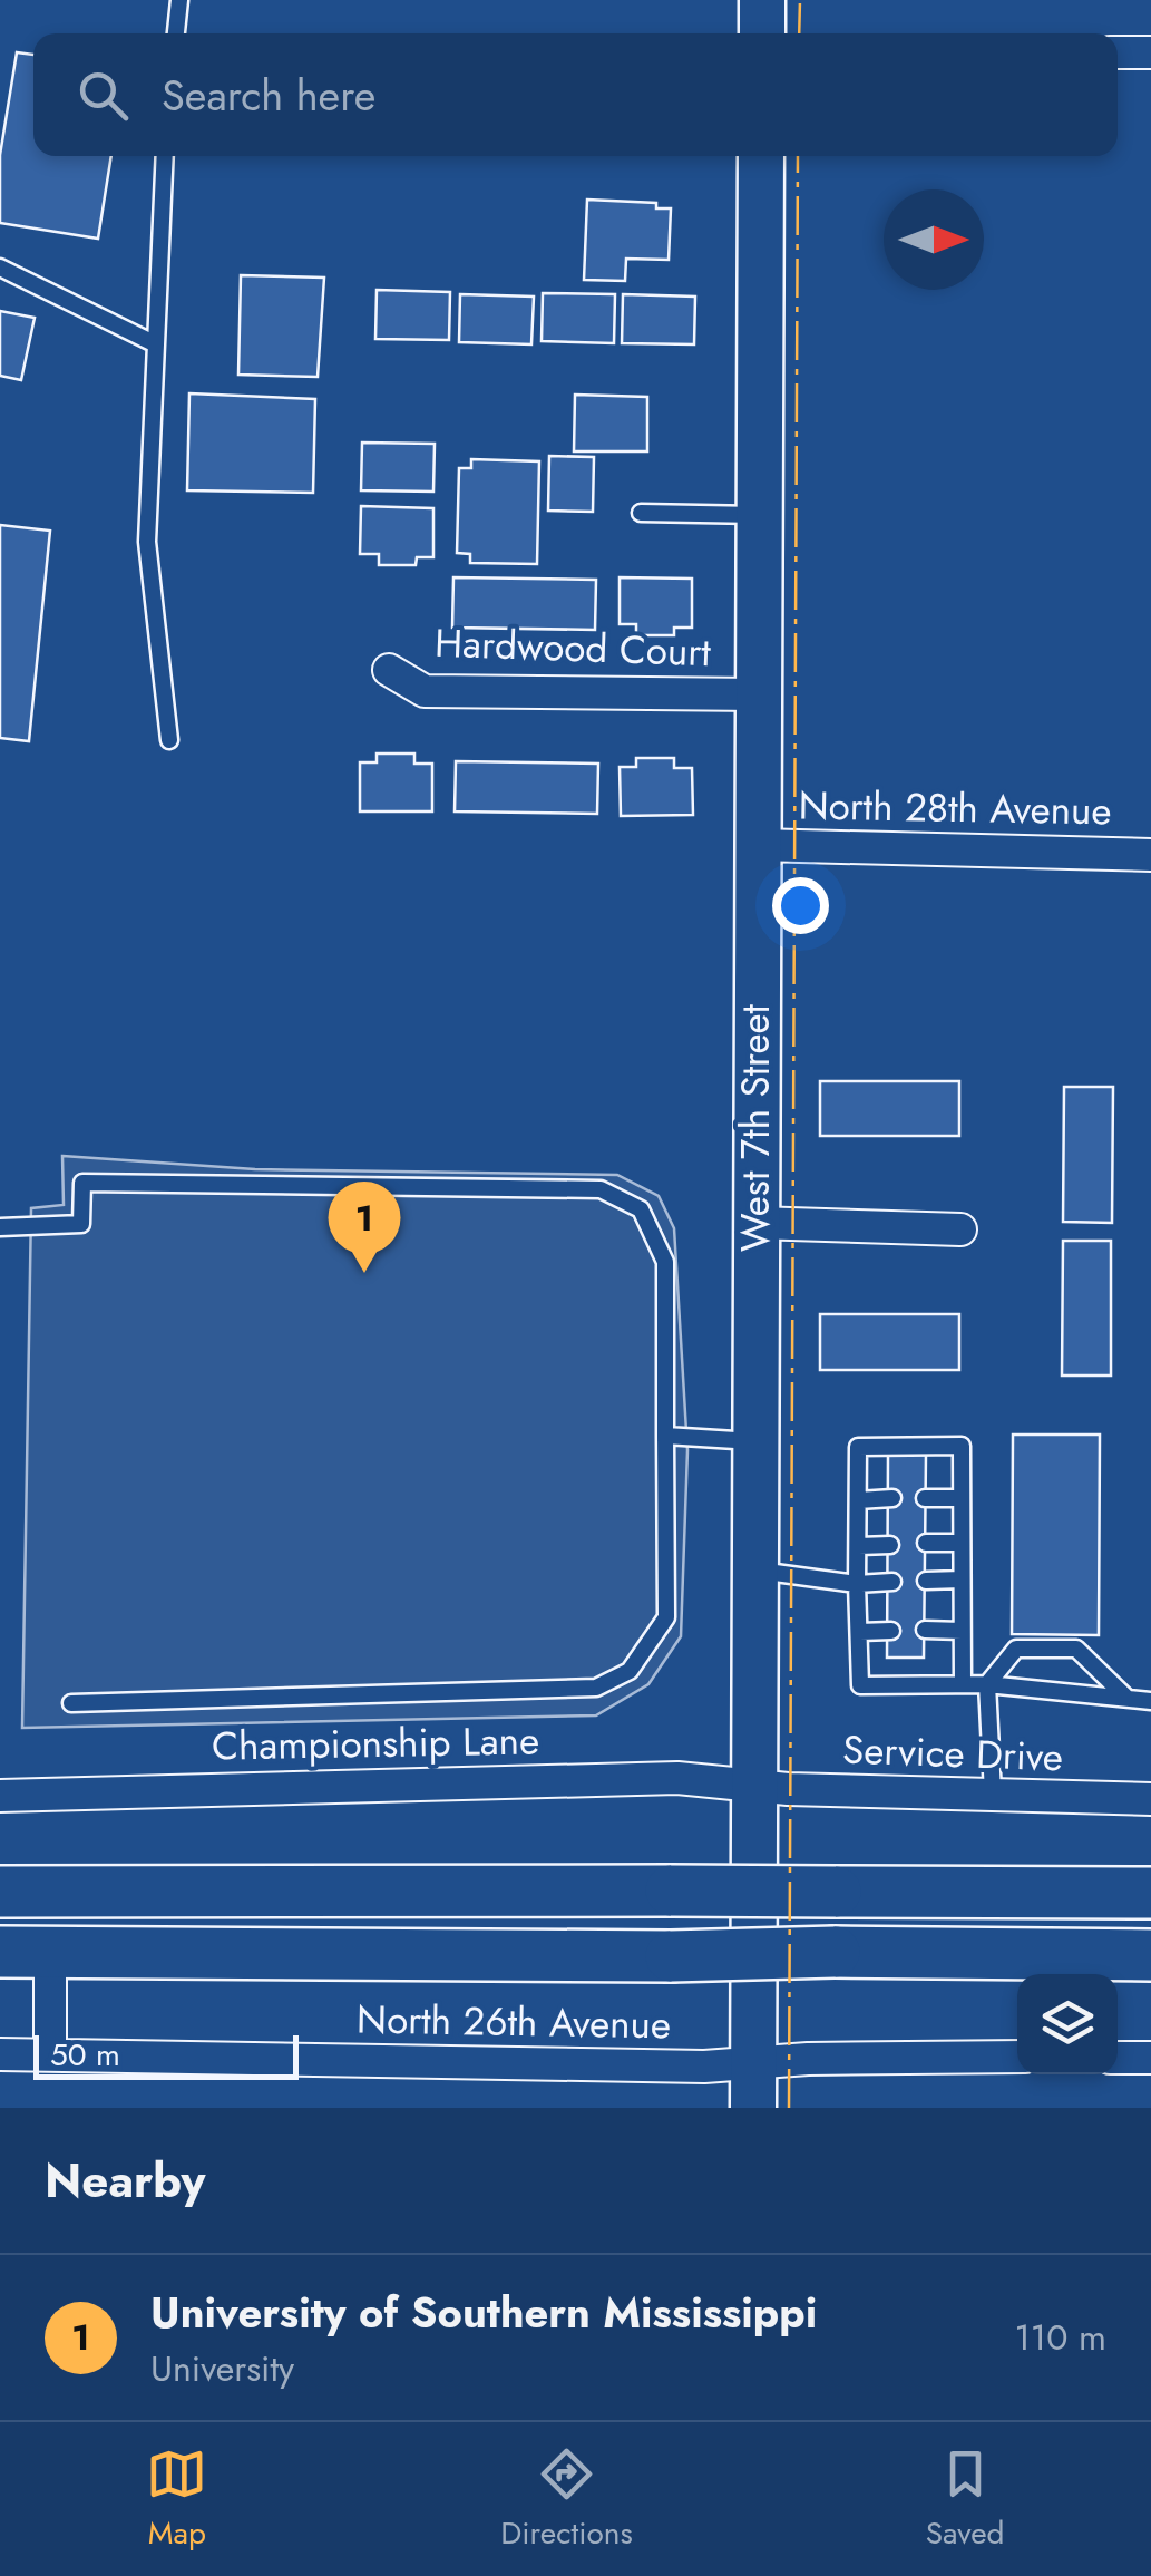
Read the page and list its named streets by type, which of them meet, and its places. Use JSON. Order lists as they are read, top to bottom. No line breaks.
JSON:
{"streets":{"main road":["West 7th Street"],"street":["Hardwood Court","North 28th Avenue","Championship Lane","Service Drive","North 26th Avenue"]},"crossings":[["Hardwood Court","West 7th Street"],["North 28th Avenue","West 7th Street"],["West 7th Street","Championship Lane"],["West 7th Street","Service Drive"],["West 7th Street","North 26th Avenue"],["Championship Lane","Service Drive"]],"scale_bar":"50 m","north":"right","page":{"search":"Search here","pins":"1","scale":"50 m","heading":"Nearby","list":[{"mark":"1","name":"University of Southern Mississippi","note":"University","value":"110 m"}],"nav":["Map","Directions","Saved"]}}
